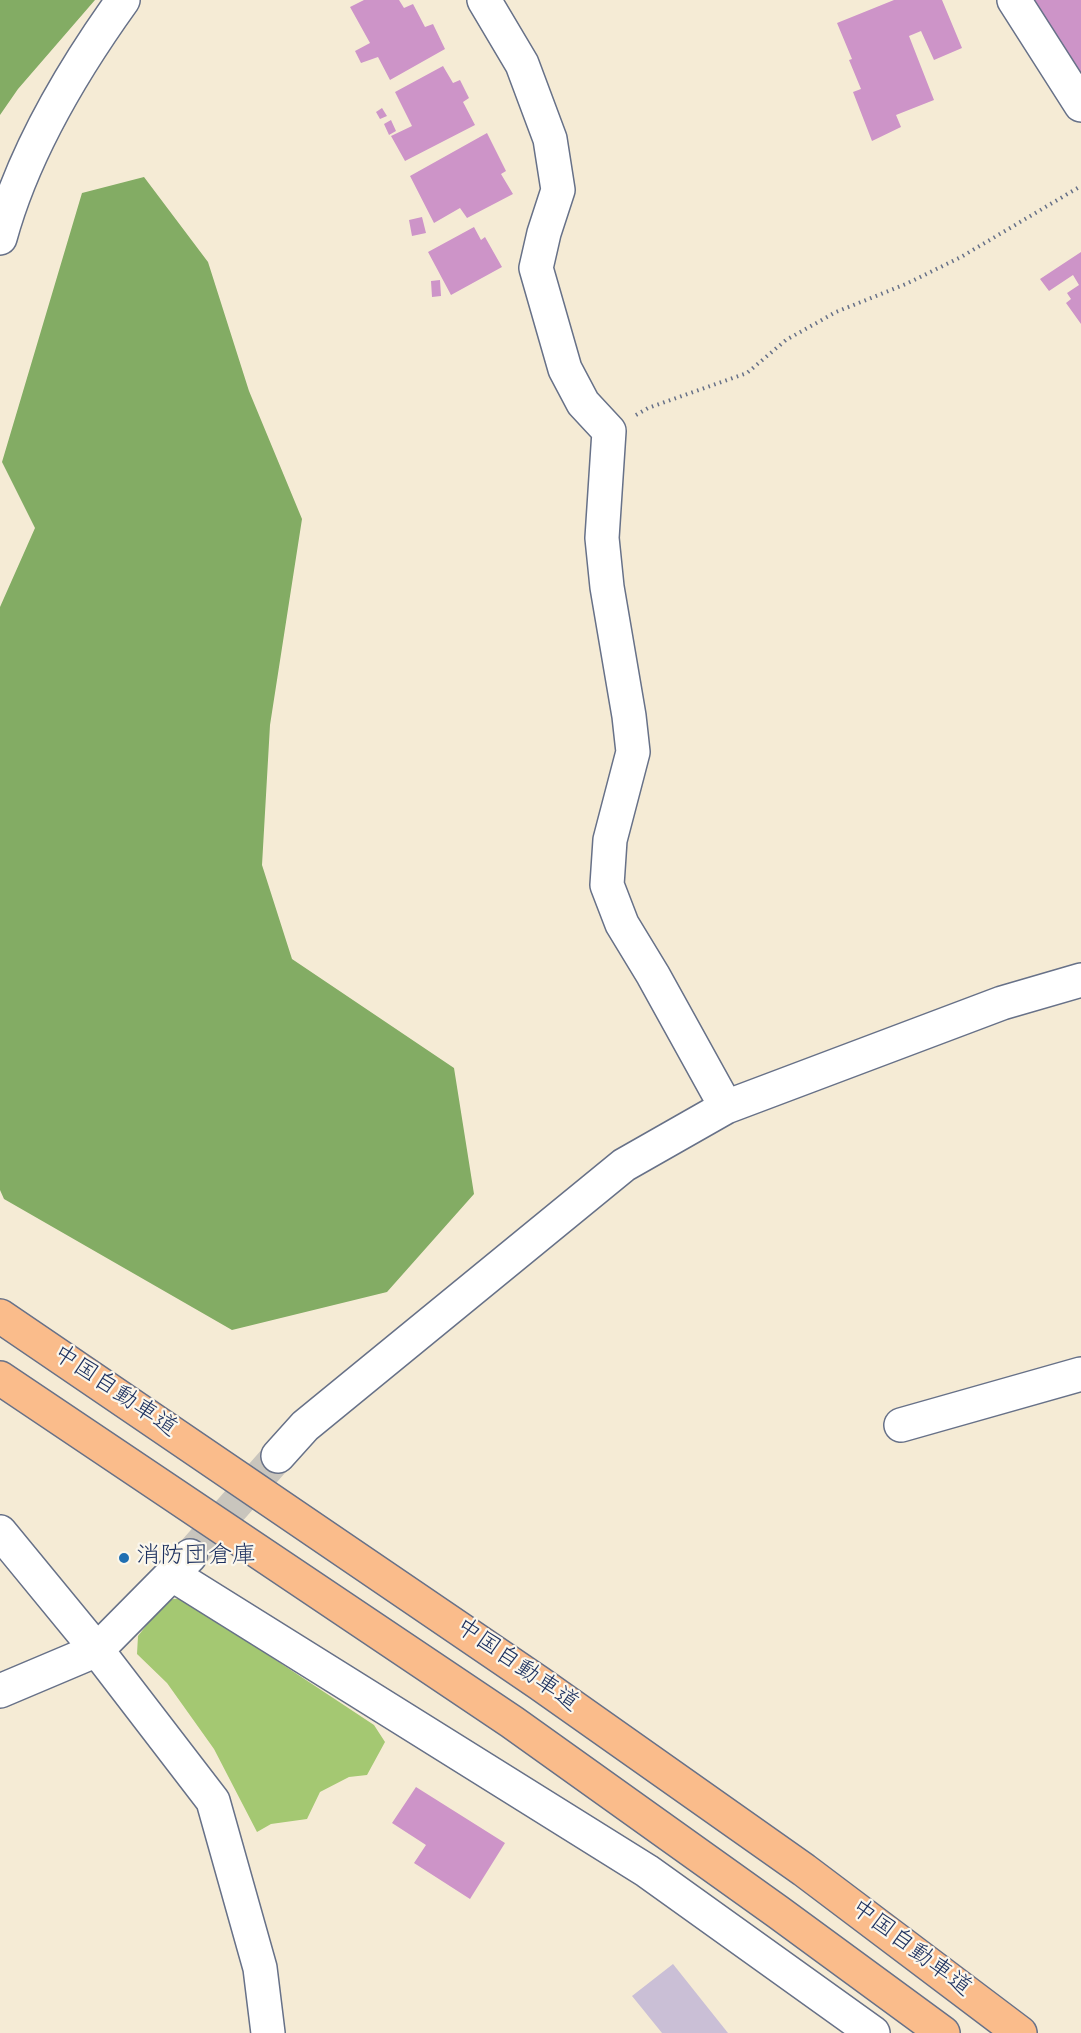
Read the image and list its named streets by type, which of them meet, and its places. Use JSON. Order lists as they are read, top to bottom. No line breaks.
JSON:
{"streets":{"highway":["中国自動車道"]},"places":["消防団倉庫"]}
